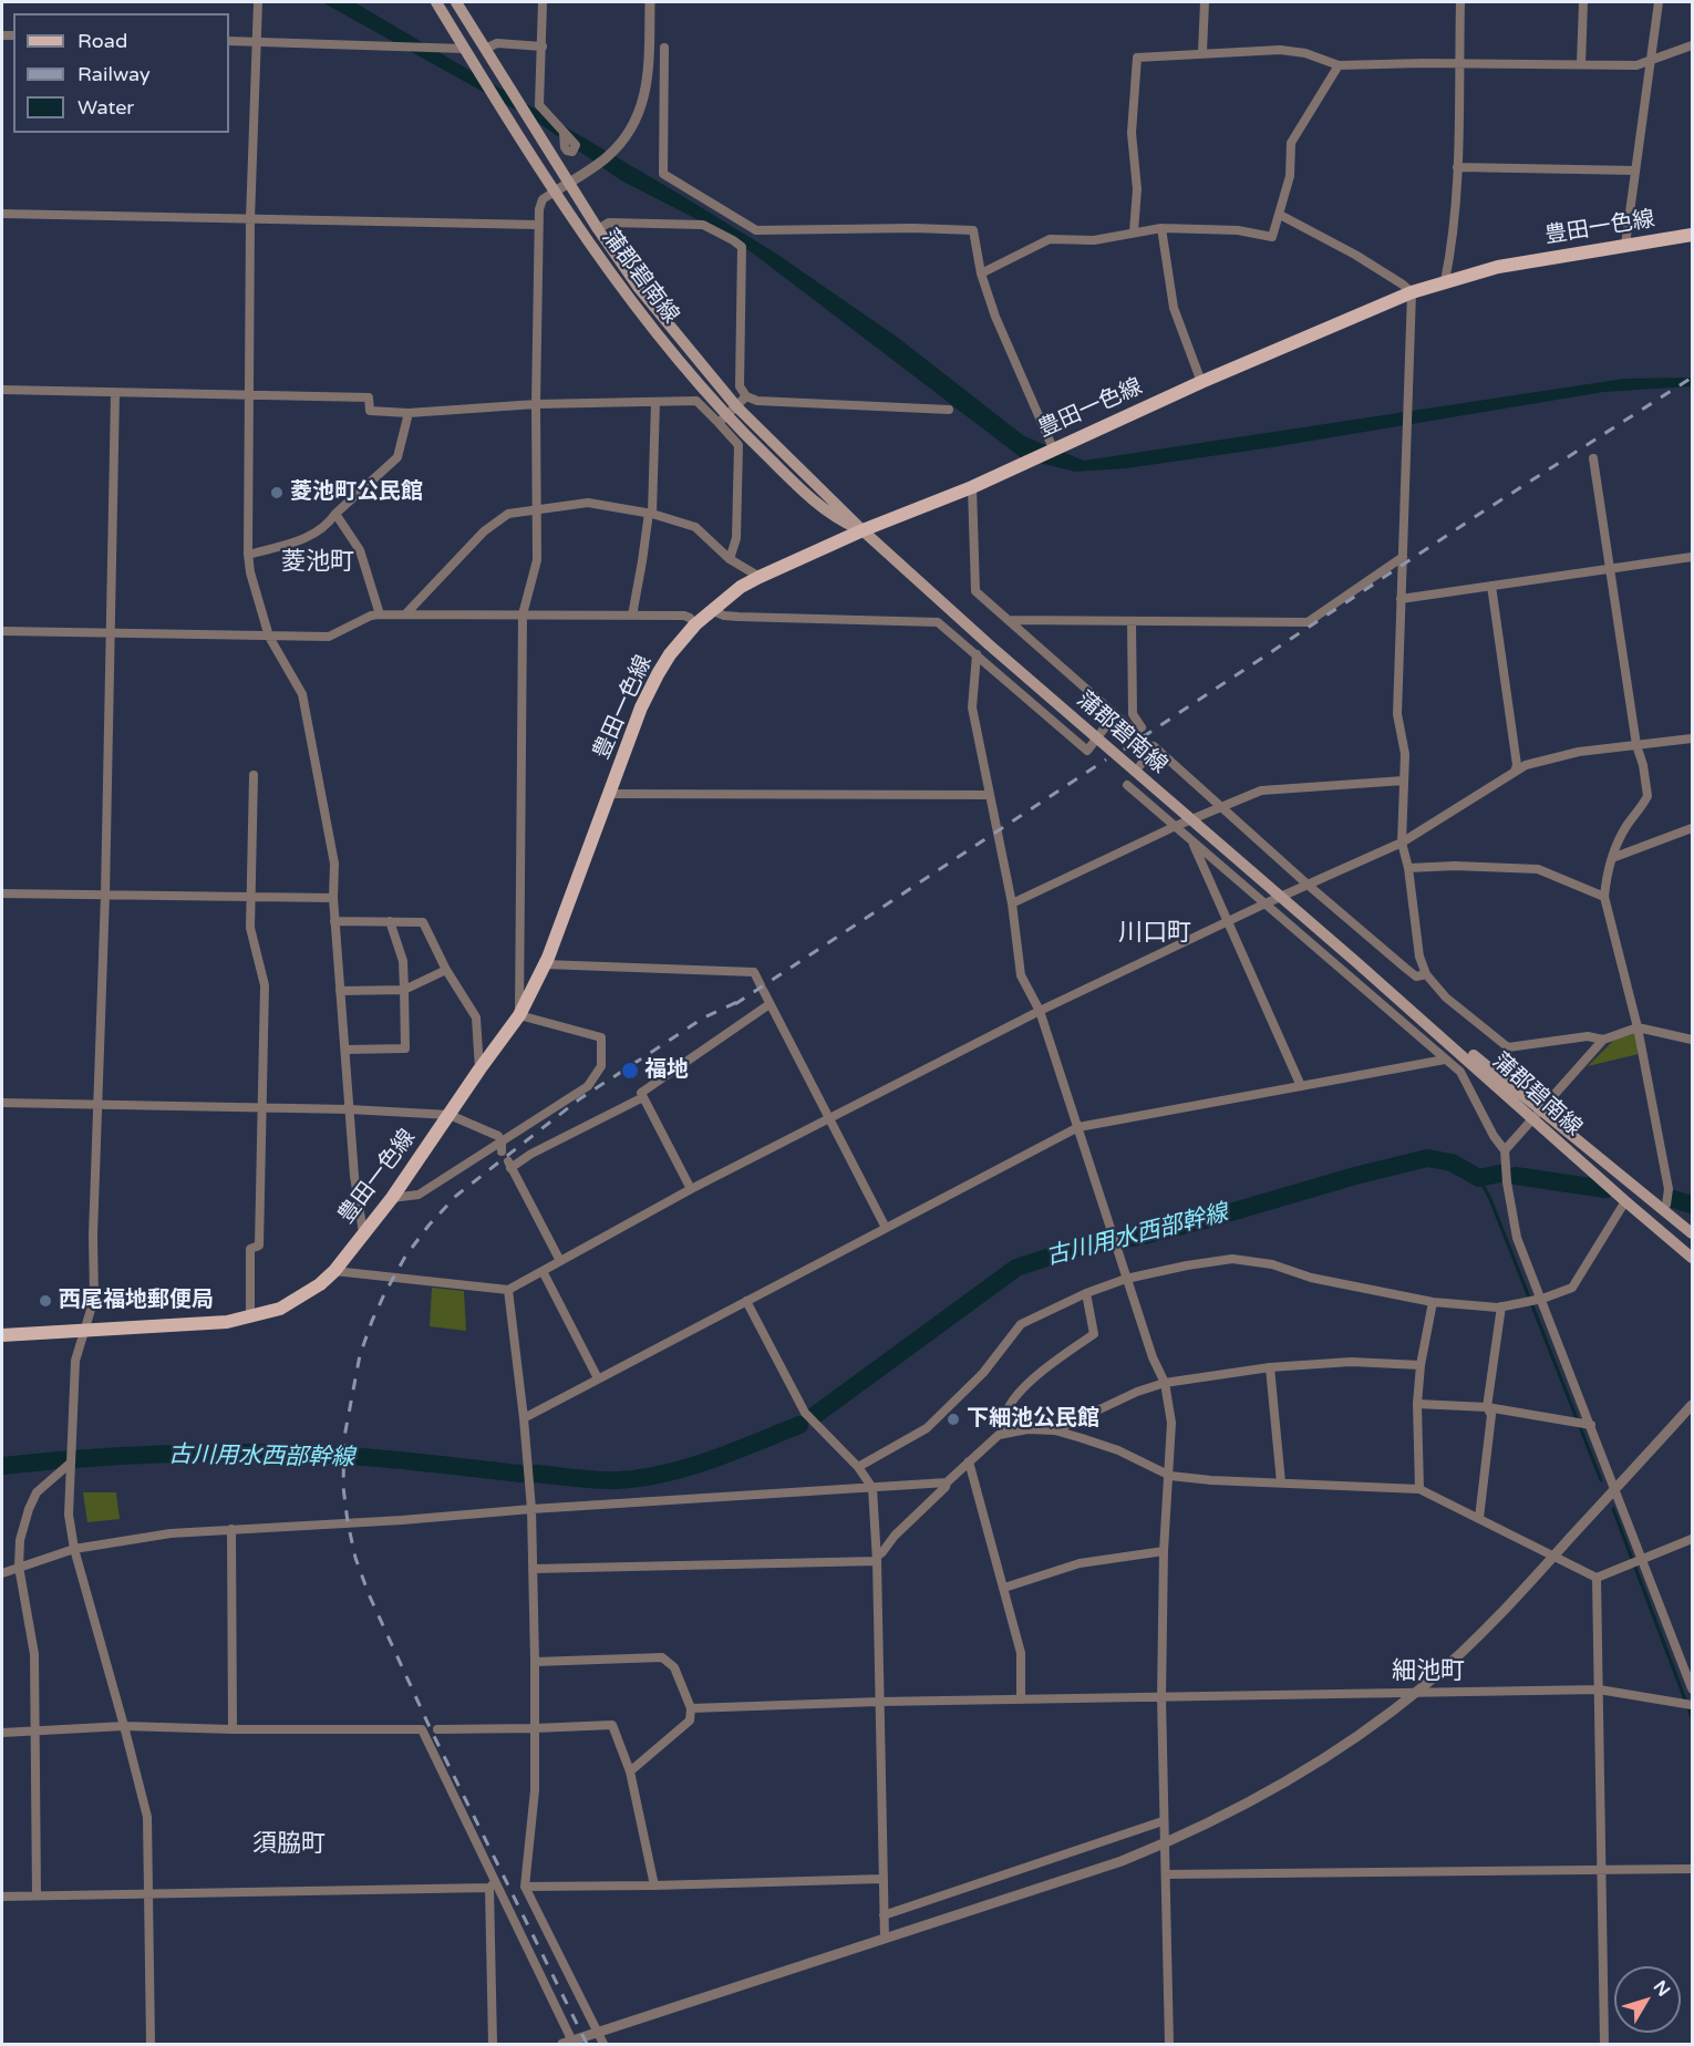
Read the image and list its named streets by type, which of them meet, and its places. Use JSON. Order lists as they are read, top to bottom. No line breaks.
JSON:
{"streets":{"main road":["豊田一色線","蒲郡碧南線"]},"crossings":[["豊田一色線","蒲郡碧南線"]],"districts":["菱池町","川口町","細池町","須脇町"],"water":["古川用水西部幹線"],"places":["菱池町公民館","福地","西尾福地郵便局","下細池公民館"],"legend":["Road","Railway","Water"],"north":"top right"}
